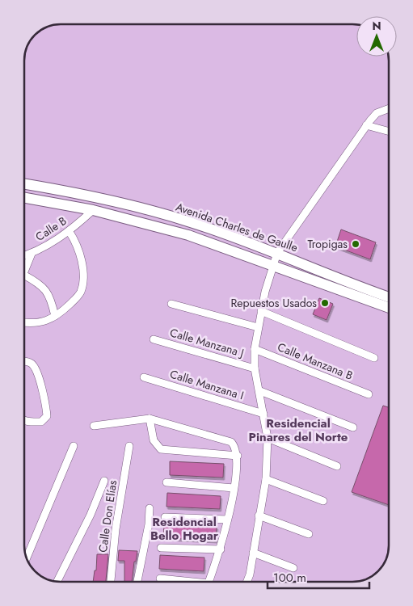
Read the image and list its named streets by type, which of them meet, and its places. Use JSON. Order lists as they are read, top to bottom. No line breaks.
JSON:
{"streets":{"main road":["Avenida Charles de Gaulle"],"street":["Calle B","Calle Manzana J","Calle Manzana B","Calle Manzana I","Calle Don Elías"]},"districts":["Residencial Pinares del Norte","Residencial Bello Hogar"],"places":["Tropigas","Repuestos Usados"],"scale_bar":"100 m","north":"top"}
